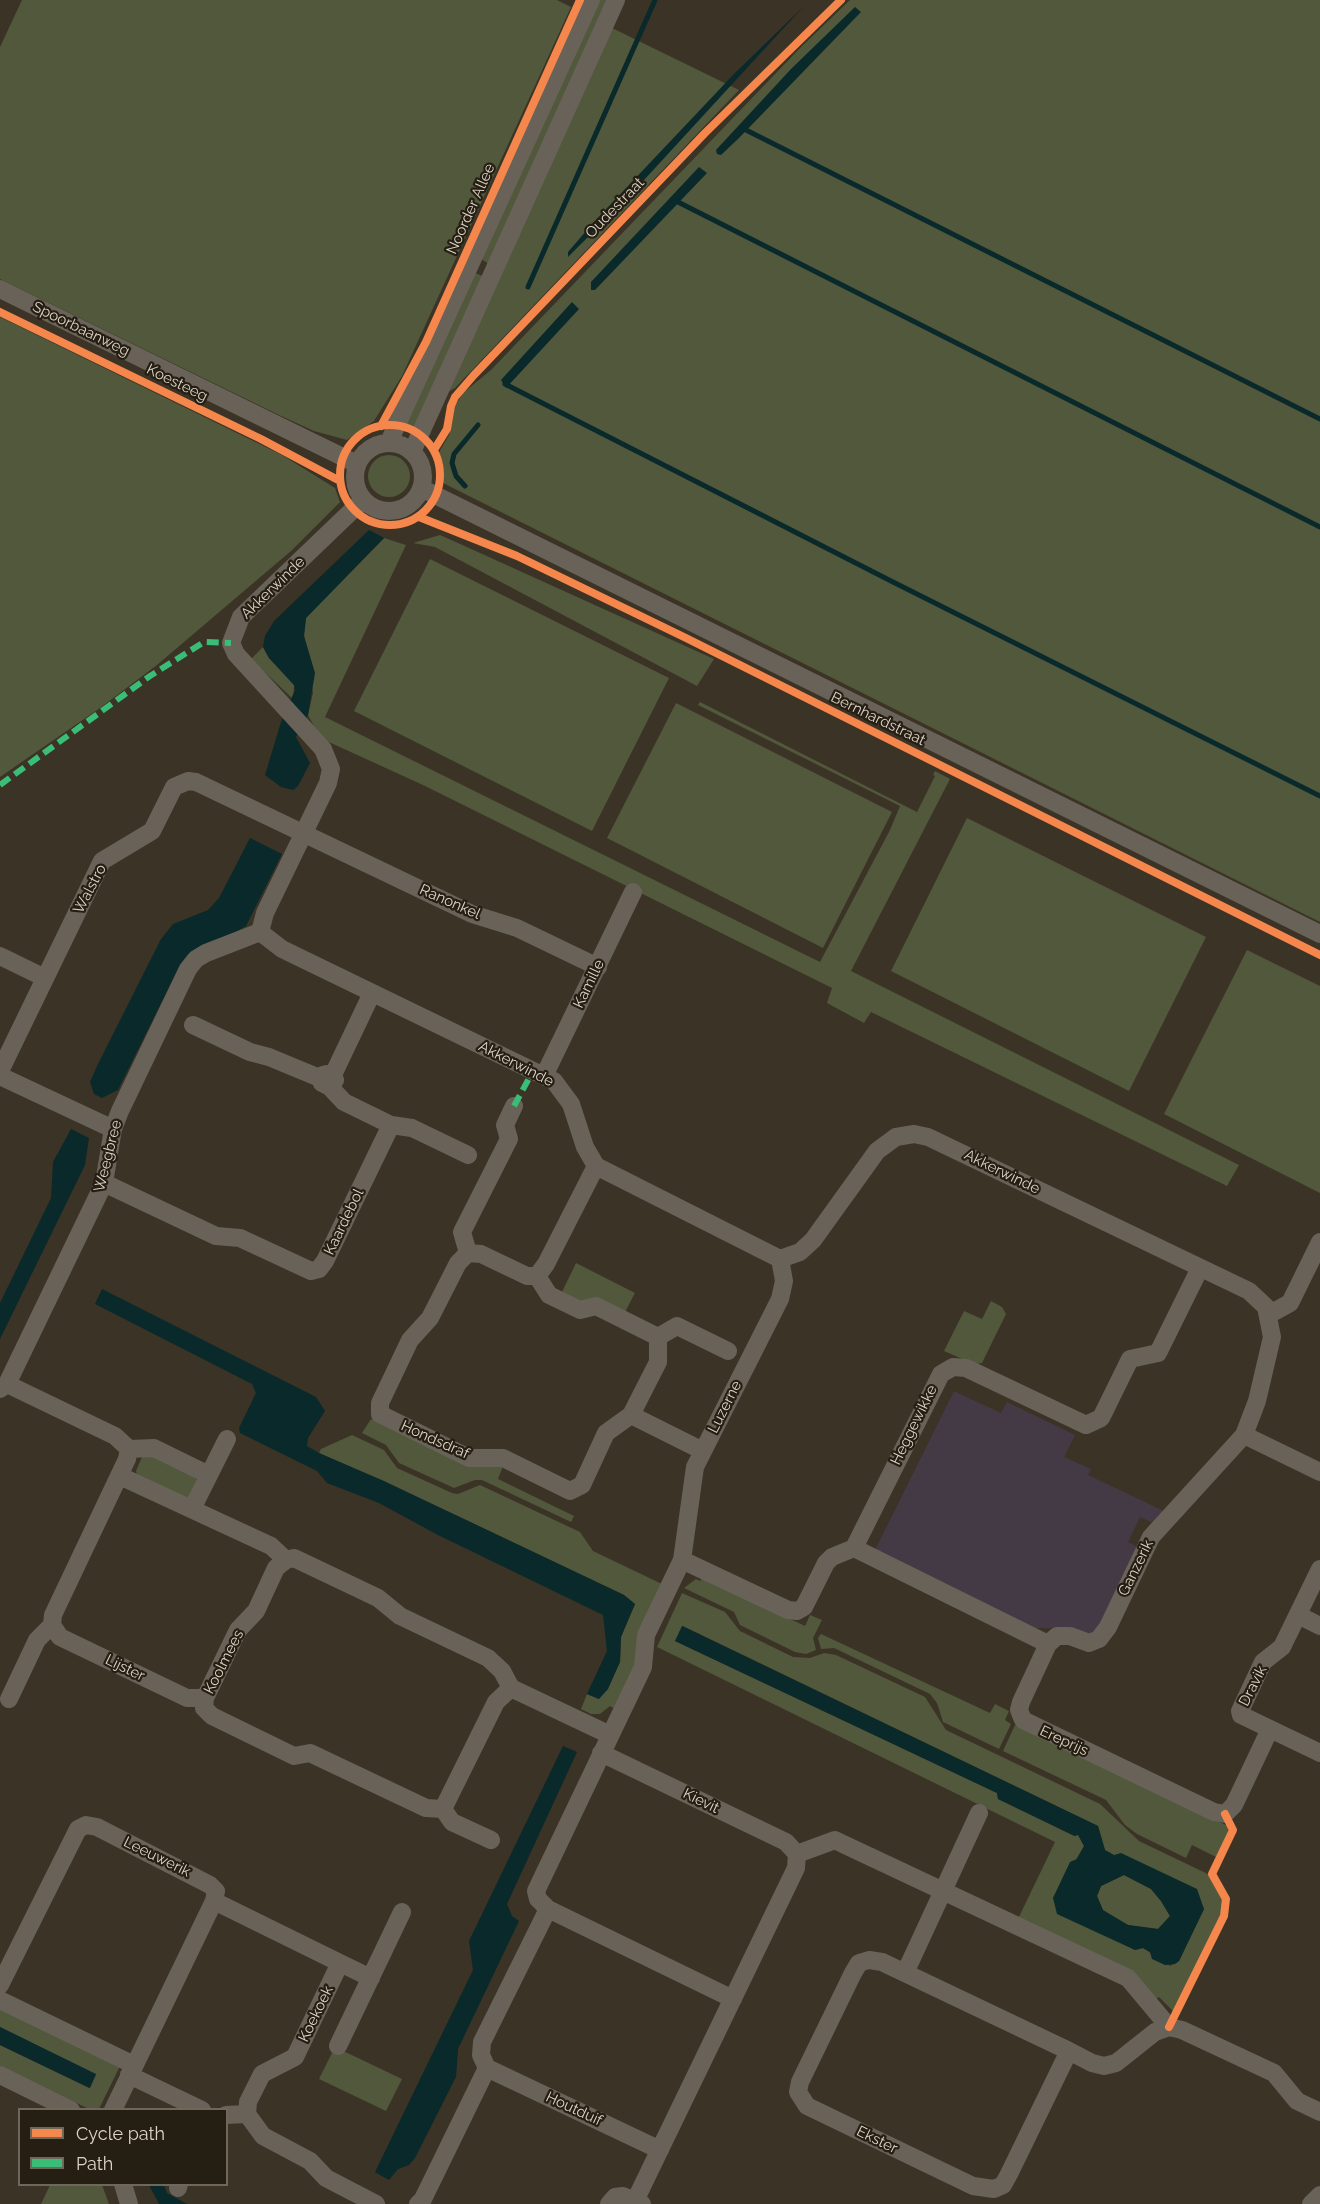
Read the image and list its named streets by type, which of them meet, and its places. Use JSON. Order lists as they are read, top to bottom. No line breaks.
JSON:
{"streets":{"street":["Noorder Allee","Spoorbaanweg","Akkerwinde","Bernhardstraat","Walstro","Ranonkel","Kamille","Weegbree","Kaardebol","Luzerne","Heggewikke","Hondsdraf","Ganzerik","Koolmees","Lijster","Dravik","Ereprijs","Kievit","Leeuwerik","Koekoek","Houtduif","Ekster"],"cycle path":["Oudestraat","Koesteeg"]},"crossings":[["Noorder Allee","Spoorbaanweg"],["Noorder Allee","Akkerwinde"],["Noorder Allee","Bernhardstraat"],["Spoorbaanweg","Akkerwinde"],["Spoorbaanweg","Bernhardstraat"],["Akkerwinde","Bernhardstraat"],["Akkerwinde","Walstro"],["Akkerwinde","Ranonkel"],["Akkerwinde","Kamille"],["Akkerwinde","Weegbree"],["Akkerwinde","Luzerne"],["Akkerwinde","Heggewikke"],["Walstro","Ranonkel"],["Ranonkel","Kamille"],["Weegbree","Kaardebol"],["Ganzerik","Ereprijs"],["Koolmees","Lijster"],["Dravik","Ereprijs"]],"legend":["Cycle path","Path"]}
